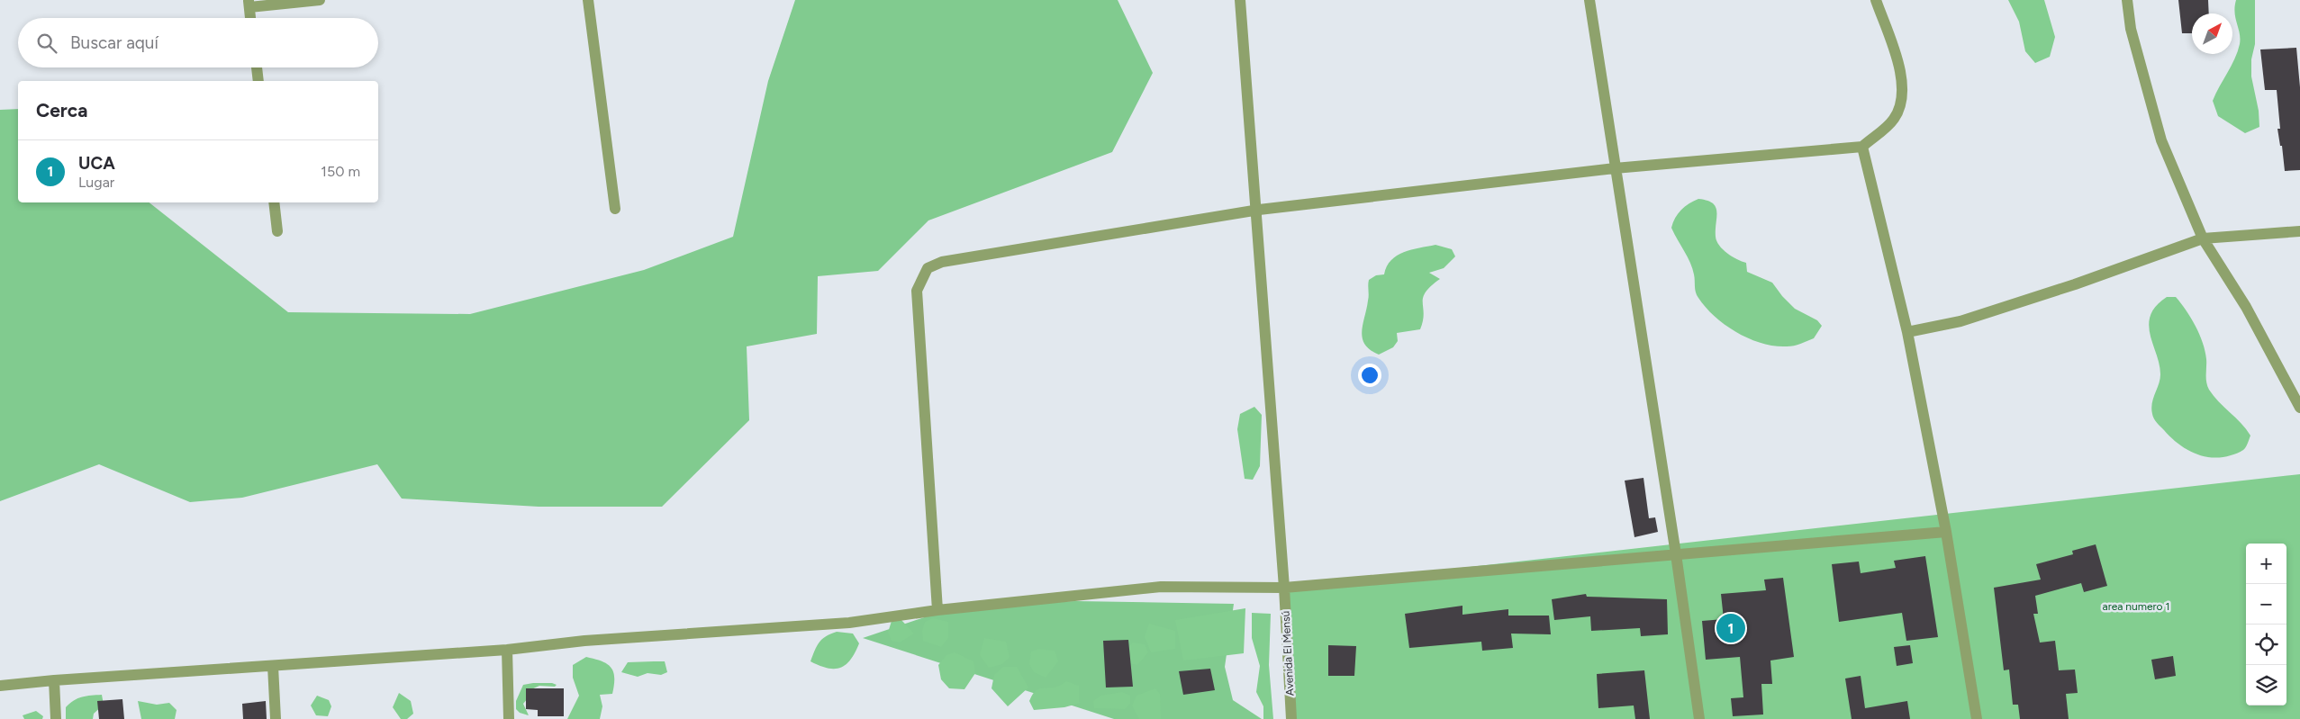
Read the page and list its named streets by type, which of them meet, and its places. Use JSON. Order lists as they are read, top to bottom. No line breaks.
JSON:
{"streets":{"street":["Avenida El Mensú"]},"parks":["area numero 1"],"north":"top right","page":{"search":"Buscar aquí","heading":"Cerca","list":[{"mark":"1","name":"UCA","note":"Lugar","value":"150 m"}],"map_buttons":["+","−"],"pins":"1"}}
